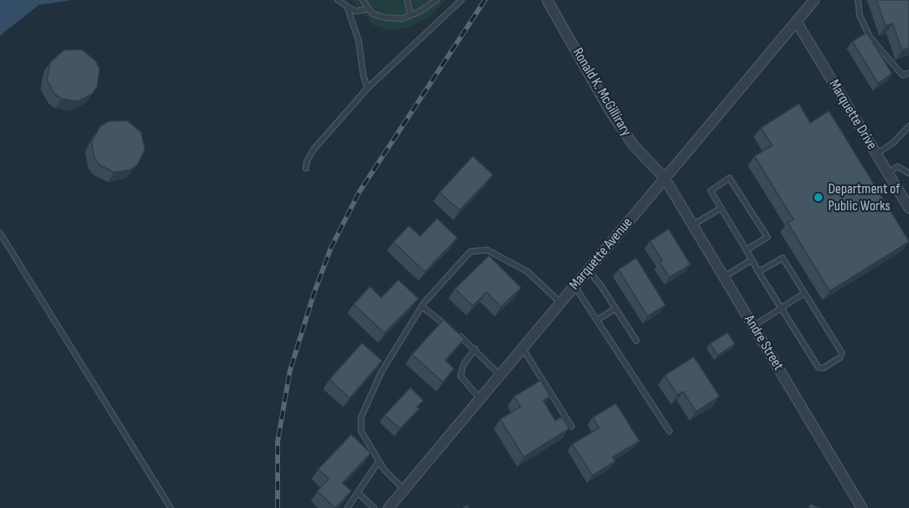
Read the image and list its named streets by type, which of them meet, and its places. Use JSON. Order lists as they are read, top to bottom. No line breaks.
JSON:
{"streets":{"street":["Ronald K. McGillirary","Marquette Drive","Marquette Avenue","Andre Street"]},"crossings":[["Ronald K. McGillirary","Marquette Avenue"],["Ronald K. McGillirary","Andre Street"],["Marquette Drive","Marquette Avenue"],["Marquette Avenue","Andre Street"]],"places":["Department of Public Works"]}
